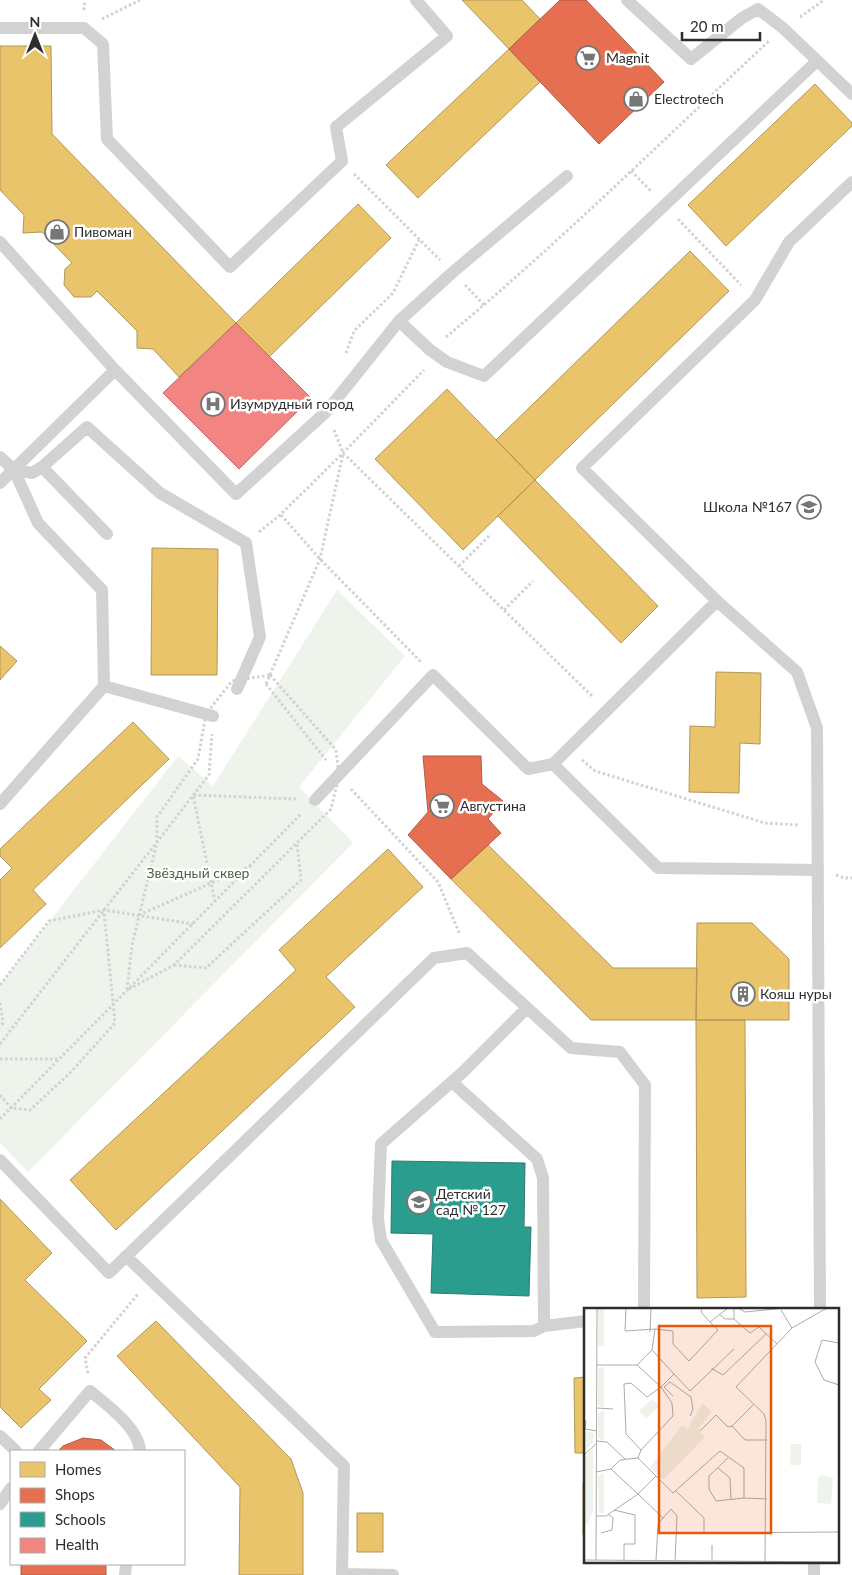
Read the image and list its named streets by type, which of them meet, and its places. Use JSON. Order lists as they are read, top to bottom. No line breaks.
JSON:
{"parks":["Звёздный сквер"],"places":{"supermarket":["Magnit","Августина"],"shop":["Electrotech","Пивоман"],"hospital":["Изумрудный город"],"school or university":["Школа №167","Детский сад № 127"],"building":["Кояш нуры"]},"legend":["Homes","Shops","Schools","Health"],"scale_bar":"20 m","north":"top"}
